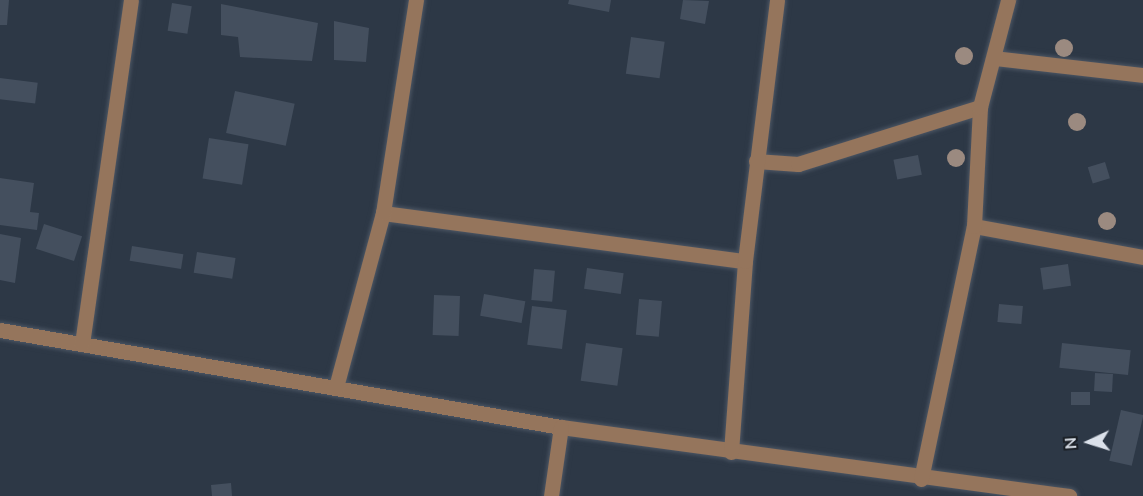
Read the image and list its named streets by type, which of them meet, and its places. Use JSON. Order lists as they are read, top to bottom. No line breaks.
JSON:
{"north":"left"}
